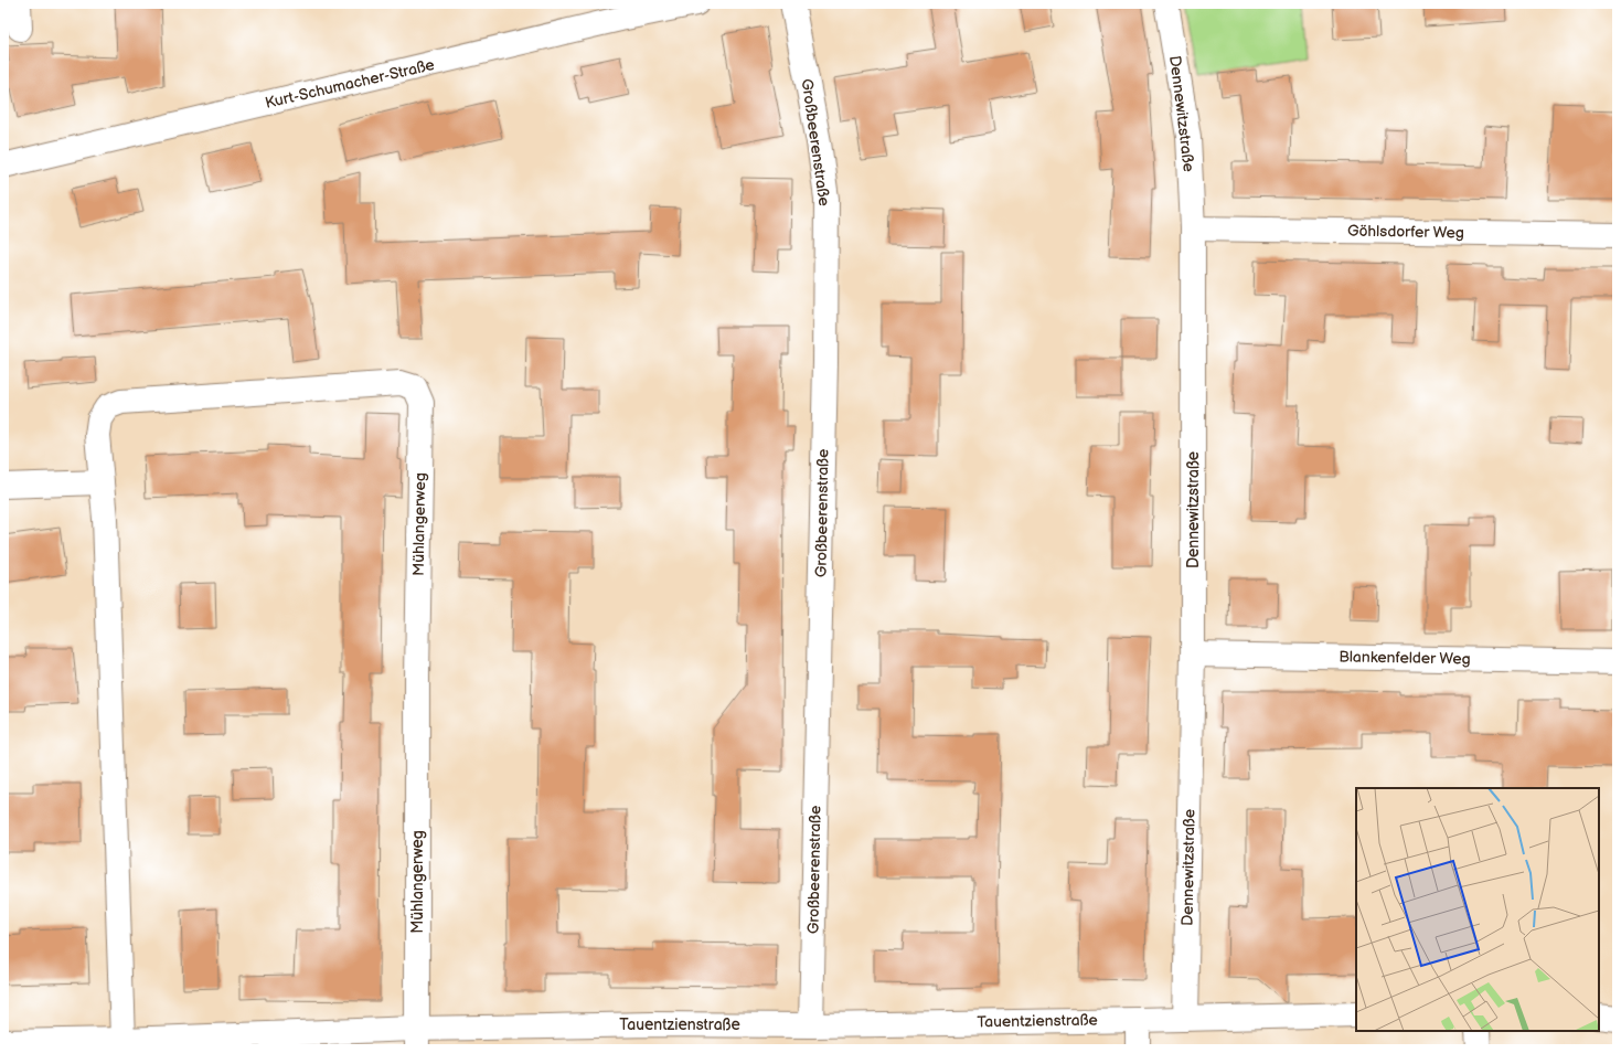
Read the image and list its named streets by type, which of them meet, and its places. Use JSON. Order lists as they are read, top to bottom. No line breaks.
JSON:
{"streets":{"street":["Kurt-Schumacher-Straße","Dennewitzstraße","Großbeerenstraße","Göhlsdorfer Weg","Mühlangerweg","Blankenfelder Weg","Tauentzienstraße"]},"crossings":[["Dennewitzstraße","Göhlsdorfer Weg"],["Dennewitzstraße","Blankenfelder Weg"],["Dennewitzstraße","Tauentzienstraße"],["Großbeerenstraße","Tauentzienstraße"],["Mühlangerweg","Tauentzienstraße"]]}
